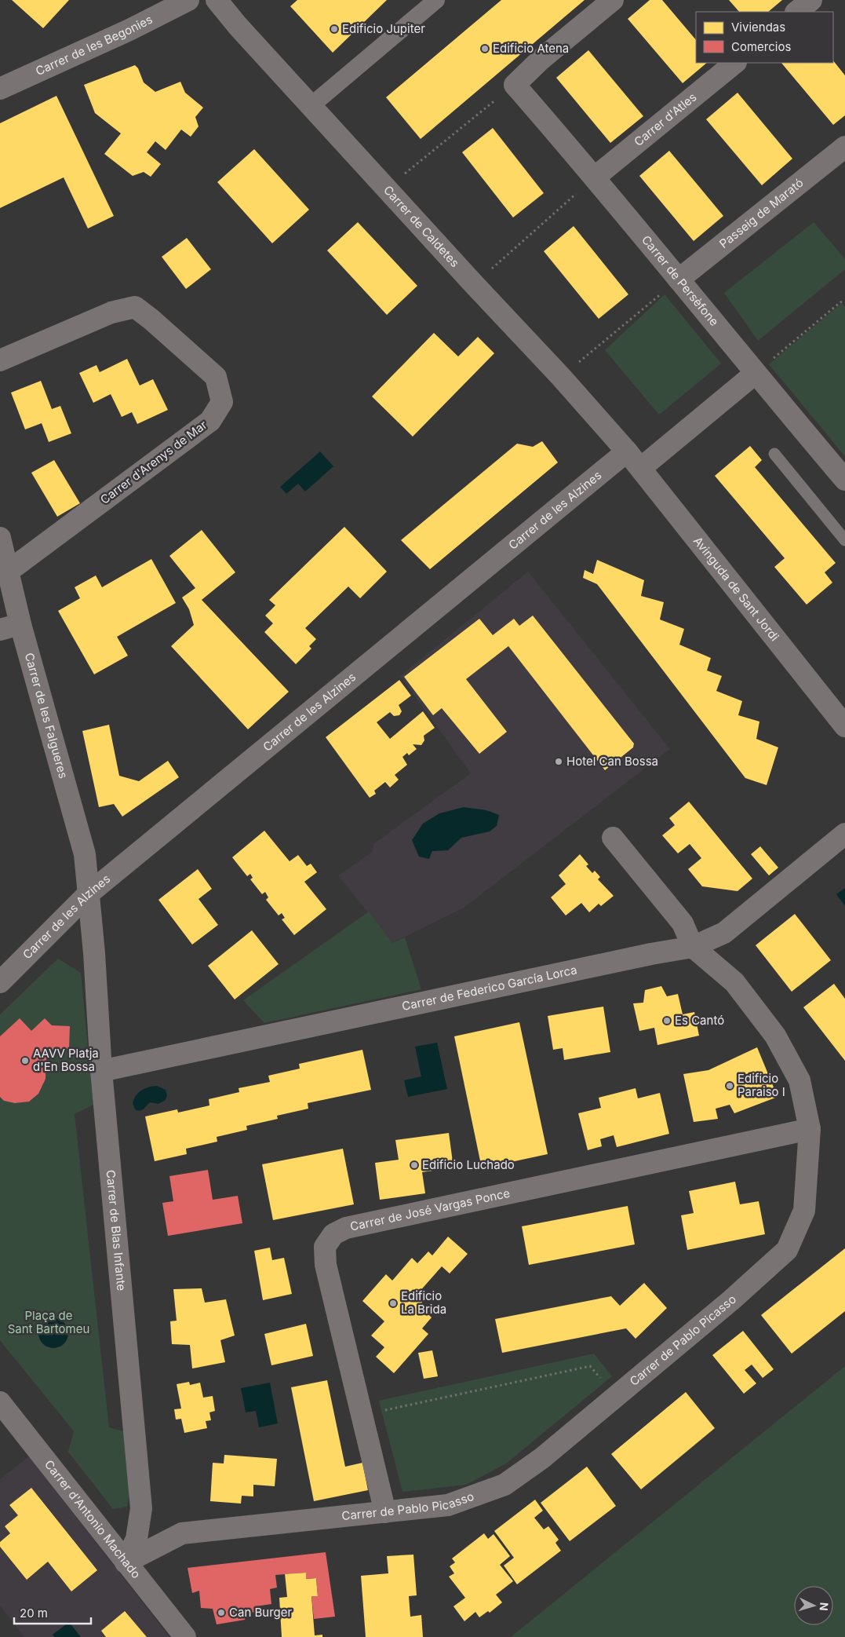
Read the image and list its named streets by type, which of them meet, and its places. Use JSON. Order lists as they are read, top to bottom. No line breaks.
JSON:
{"streets":{"street":["Carrer de les Begonies","Carrer d'Atles","Passeig de Marató","Carrer de Caldetes","Carrer de Persèfone","Carrer d'Arenys de Mar","Carrer de les Alzines","Avinguda de Sant Jordi","Carrer de les Falgueres","Carrer de Federico García Lorca","Carrer de José Vargas Ponce","Carrer de Blas Infante","Carrer de Pablo Picasso","Carrer d'Antonio Machado"]},"crossings":[["Carrer d'Atles","Carrer de Persèfone"],["Passeig de Marató","Carrer de Persèfone"],["Carrer de Caldetes","Carrer de les Alzines"],["Carrer de Caldetes","Avinguda de Sant Jordi"],["Carrer d'Arenys de Mar","Carrer de les Falgueres"],["Carrer de les Alzines","Avinguda de Sant Jordi"],["Carrer de les Alzines","Carrer de les Falgueres"],["Carrer de les Alzines","Carrer de Blas Infante"],["Carrer de les Falgueres","Carrer de Blas Infante"],["Carrer de Federico García Lorca","Carrer de Blas Infante"],["Carrer de Federico García Lorca","Carrer de Pablo Picasso"],["Carrer de José Vargas Ponce","Carrer de Pablo Picasso"],["Carrer de Blas Infante","Carrer de Pablo Picasso"],["Carrer de Blas Infante","Carrer d'Antonio Machado"],["Carrer de Pablo Picasso","Carrer d'Antonio Machado"]],"parks":["Plaça de Sant Bartomeu"],"places":["Edificio Jupiter","Edificio Atena","Hotel Can Bossa","Es Cantó","AAVV Platja d'En Bossa","Edificio Paraiso I","Edificio Luchado","Edificio La Brida","Can Burger"],"legend":["Viviendas","Comercios"],"scale_bar":"20 m","north":"right"}
